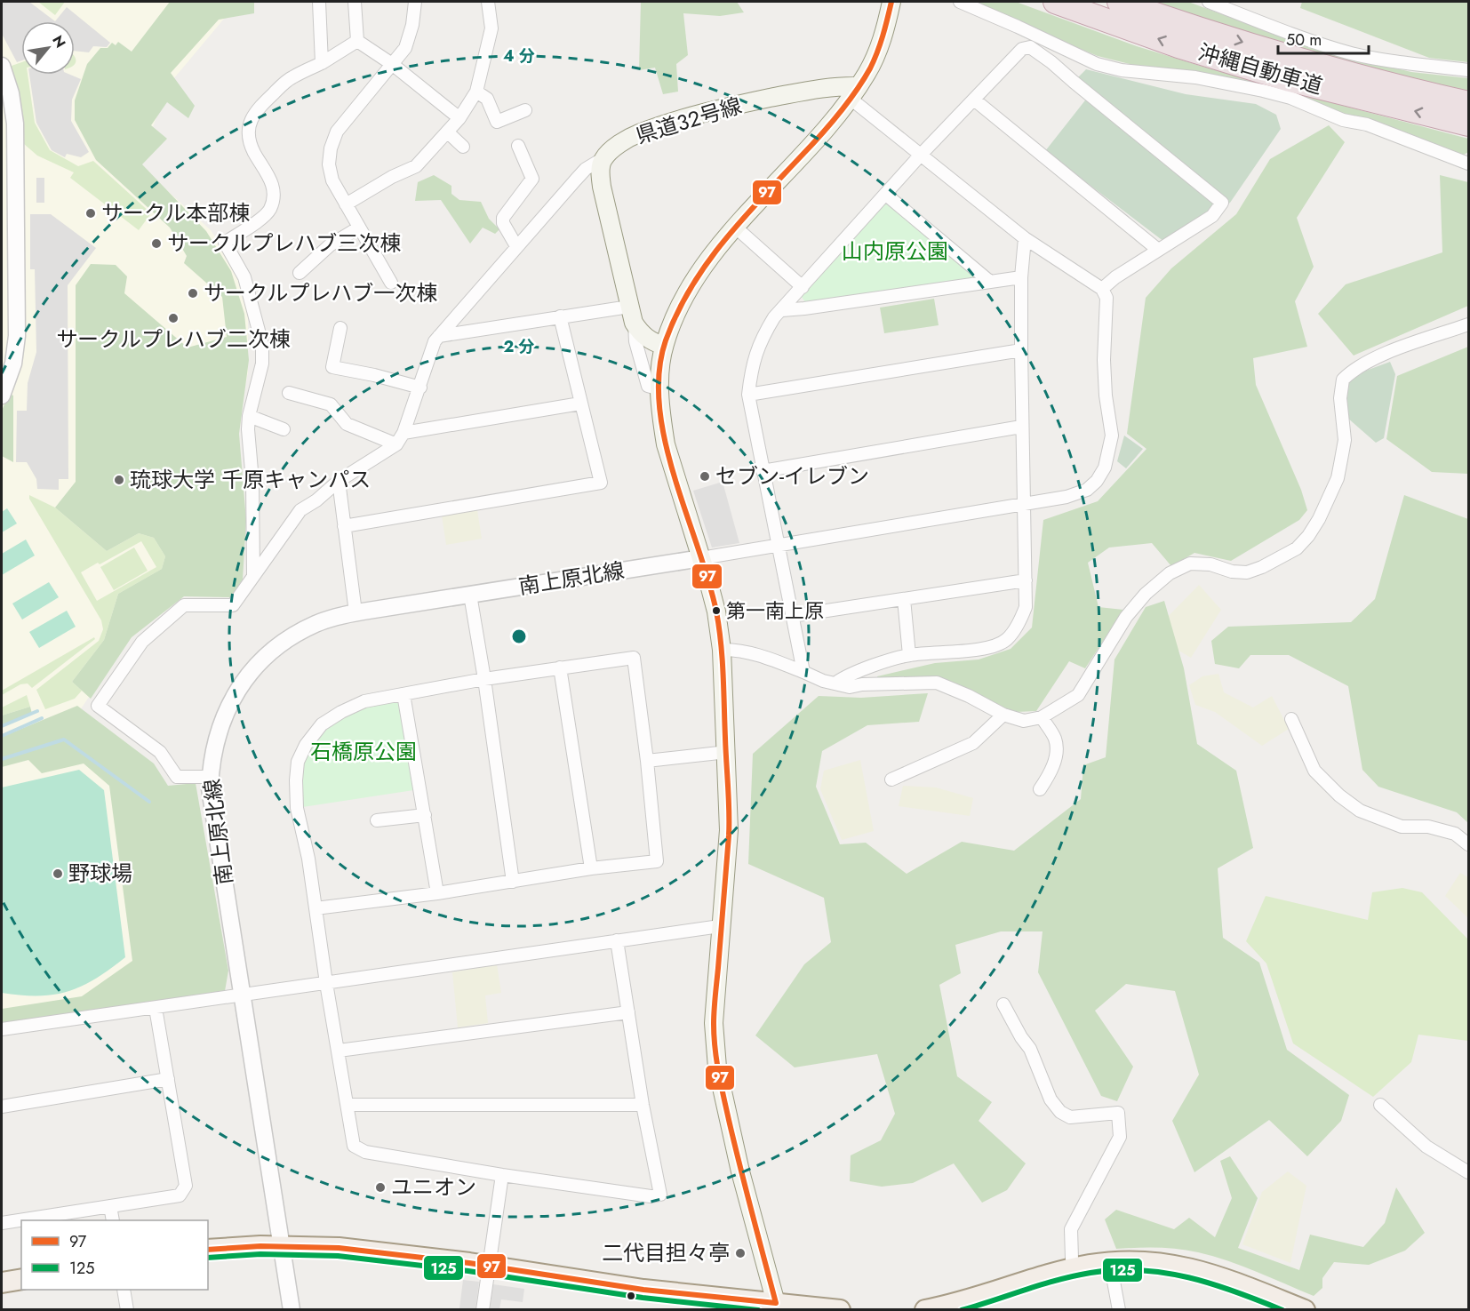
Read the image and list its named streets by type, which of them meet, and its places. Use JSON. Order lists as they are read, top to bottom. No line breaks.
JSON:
{"streets":{"highway":["沖縄自動車道"],"main road":["県道32号線"],"street":["南上原北線"]},"parks":["山内原公園","石橋原公園"],"places":["サークル本部棟","サークルプレハブ三次棟","サークルプレハブ一次棟","サークルプレハブ二次棟","セブン-イレブン","琉球大学 千原キャンパス","第一南上原","野球場","ユニオン","二代目担々亭"],"lines":["transit line 97","transit line 125"],"legend":["97","125"],"scale_bar":"50 m","north":"top right","rings":["4 分","2 分"]}
